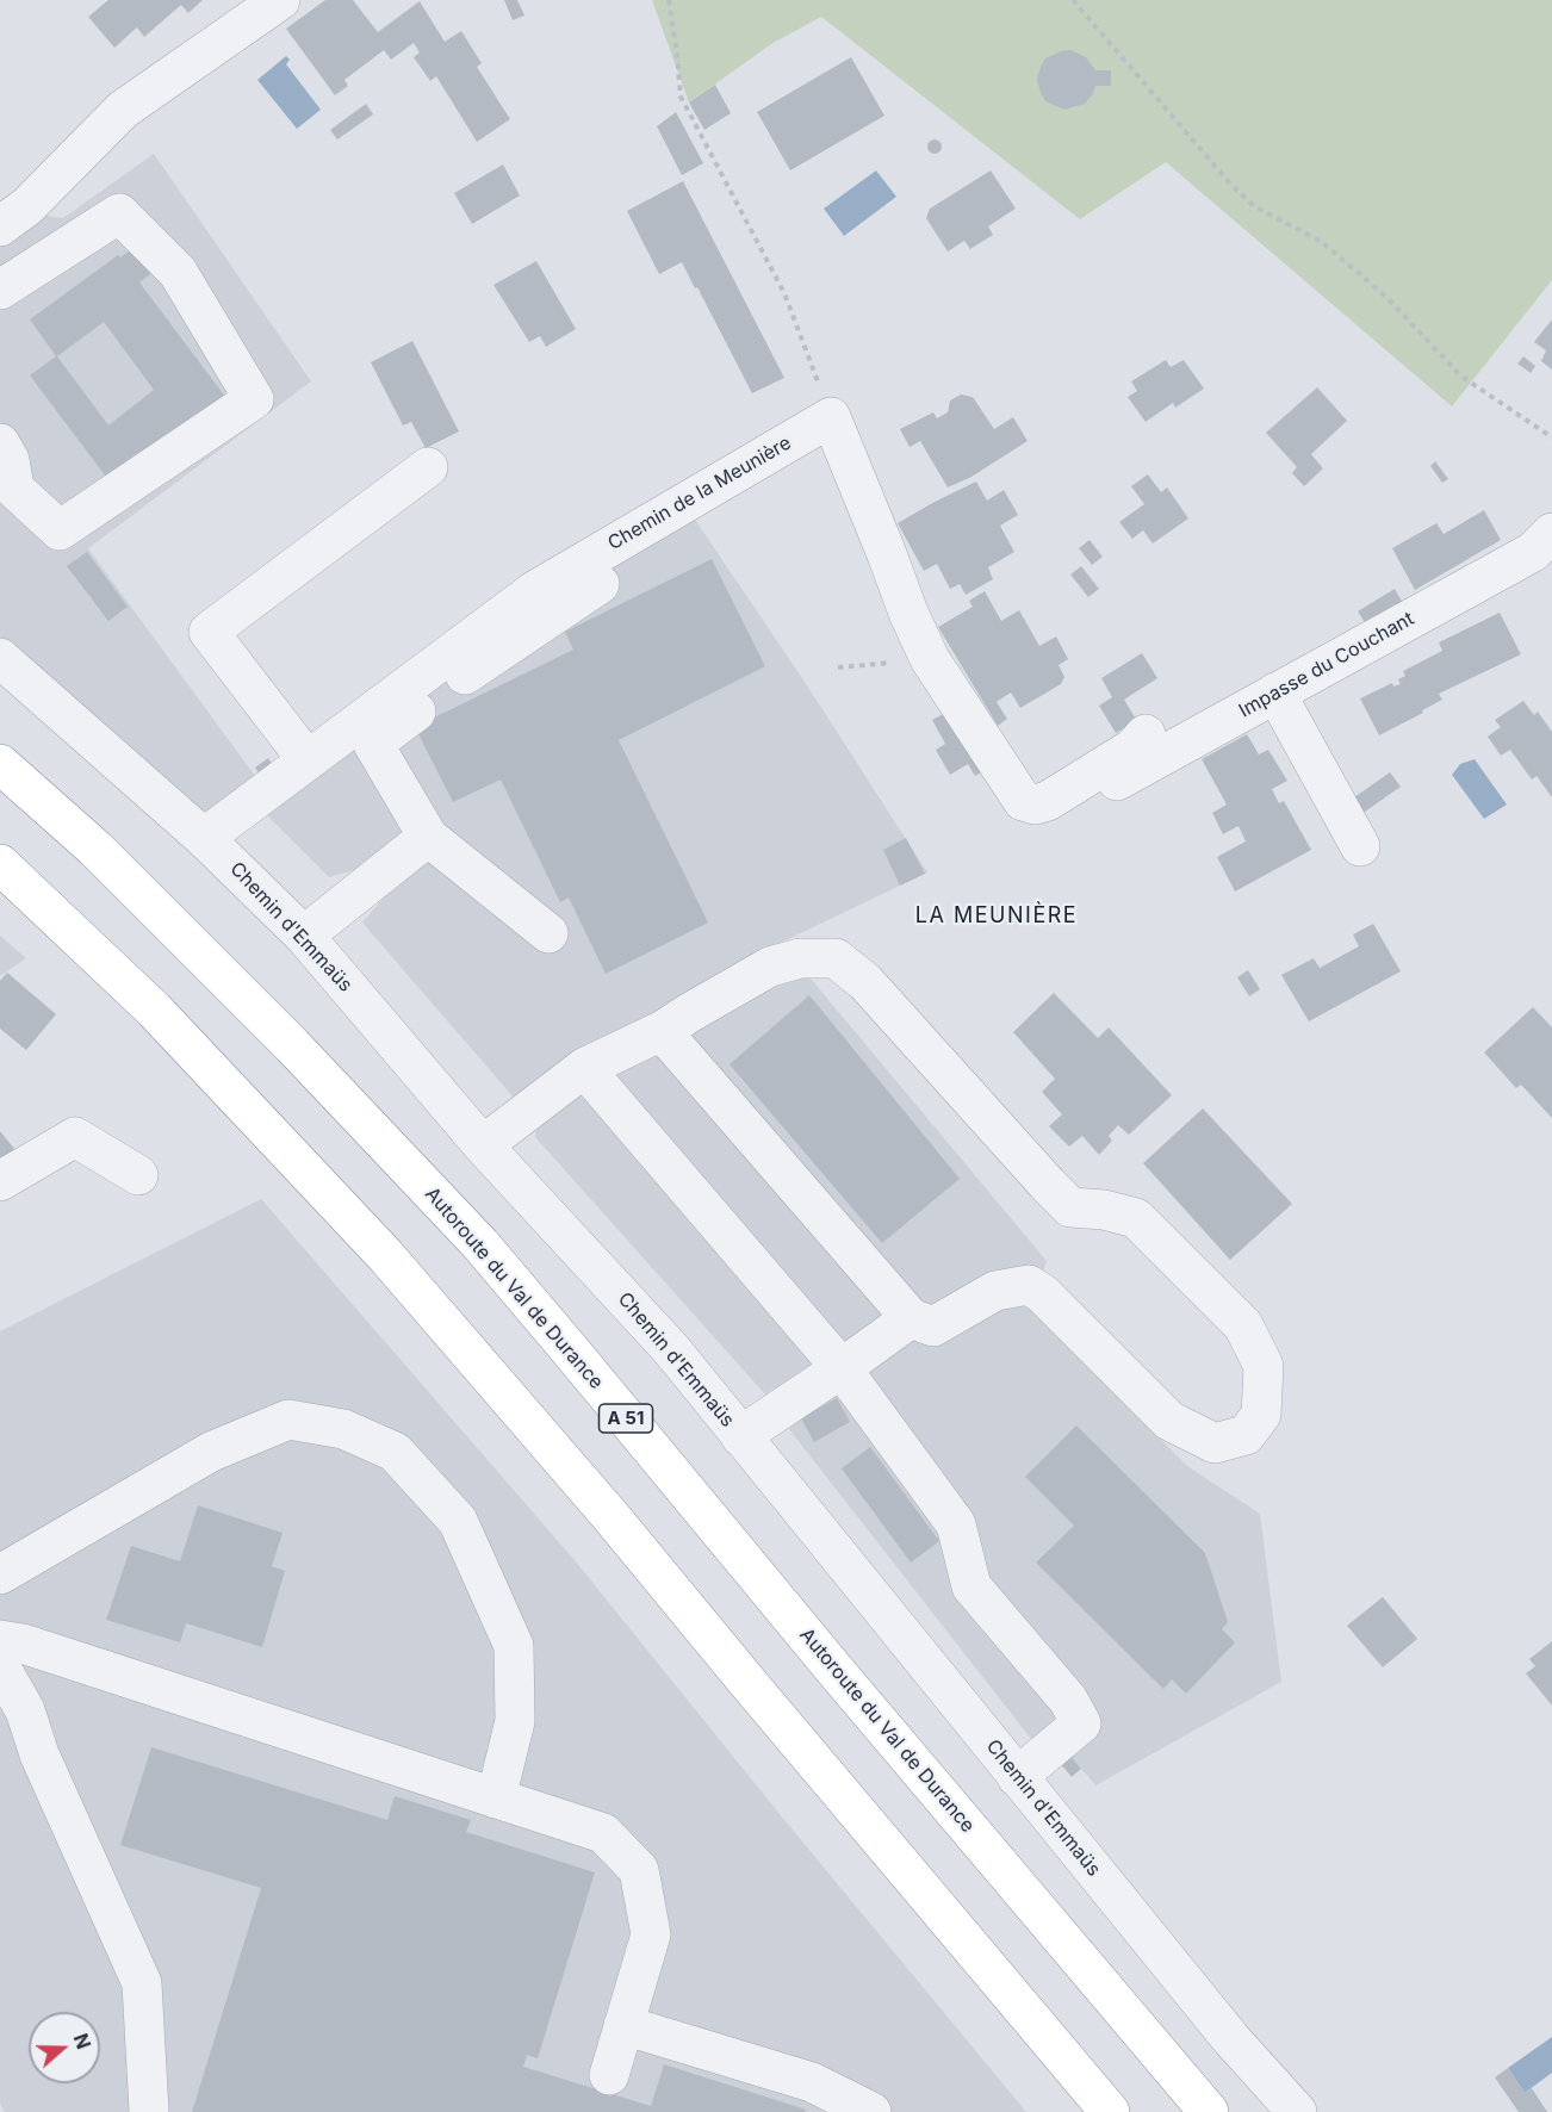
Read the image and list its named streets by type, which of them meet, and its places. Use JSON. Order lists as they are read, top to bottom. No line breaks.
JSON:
{"streets":{"highway":["Autoroute du Val de Durance","A 51"],"street":["Chemin de la Meunière","Impasse du Couchant","Chemin d'Emmaüs"]},"crossings":[["Chemin de la Meunière","Chemin d'Emmaüs"]],"districts":["LA MEUNIÈRE"],"north":"right"}
